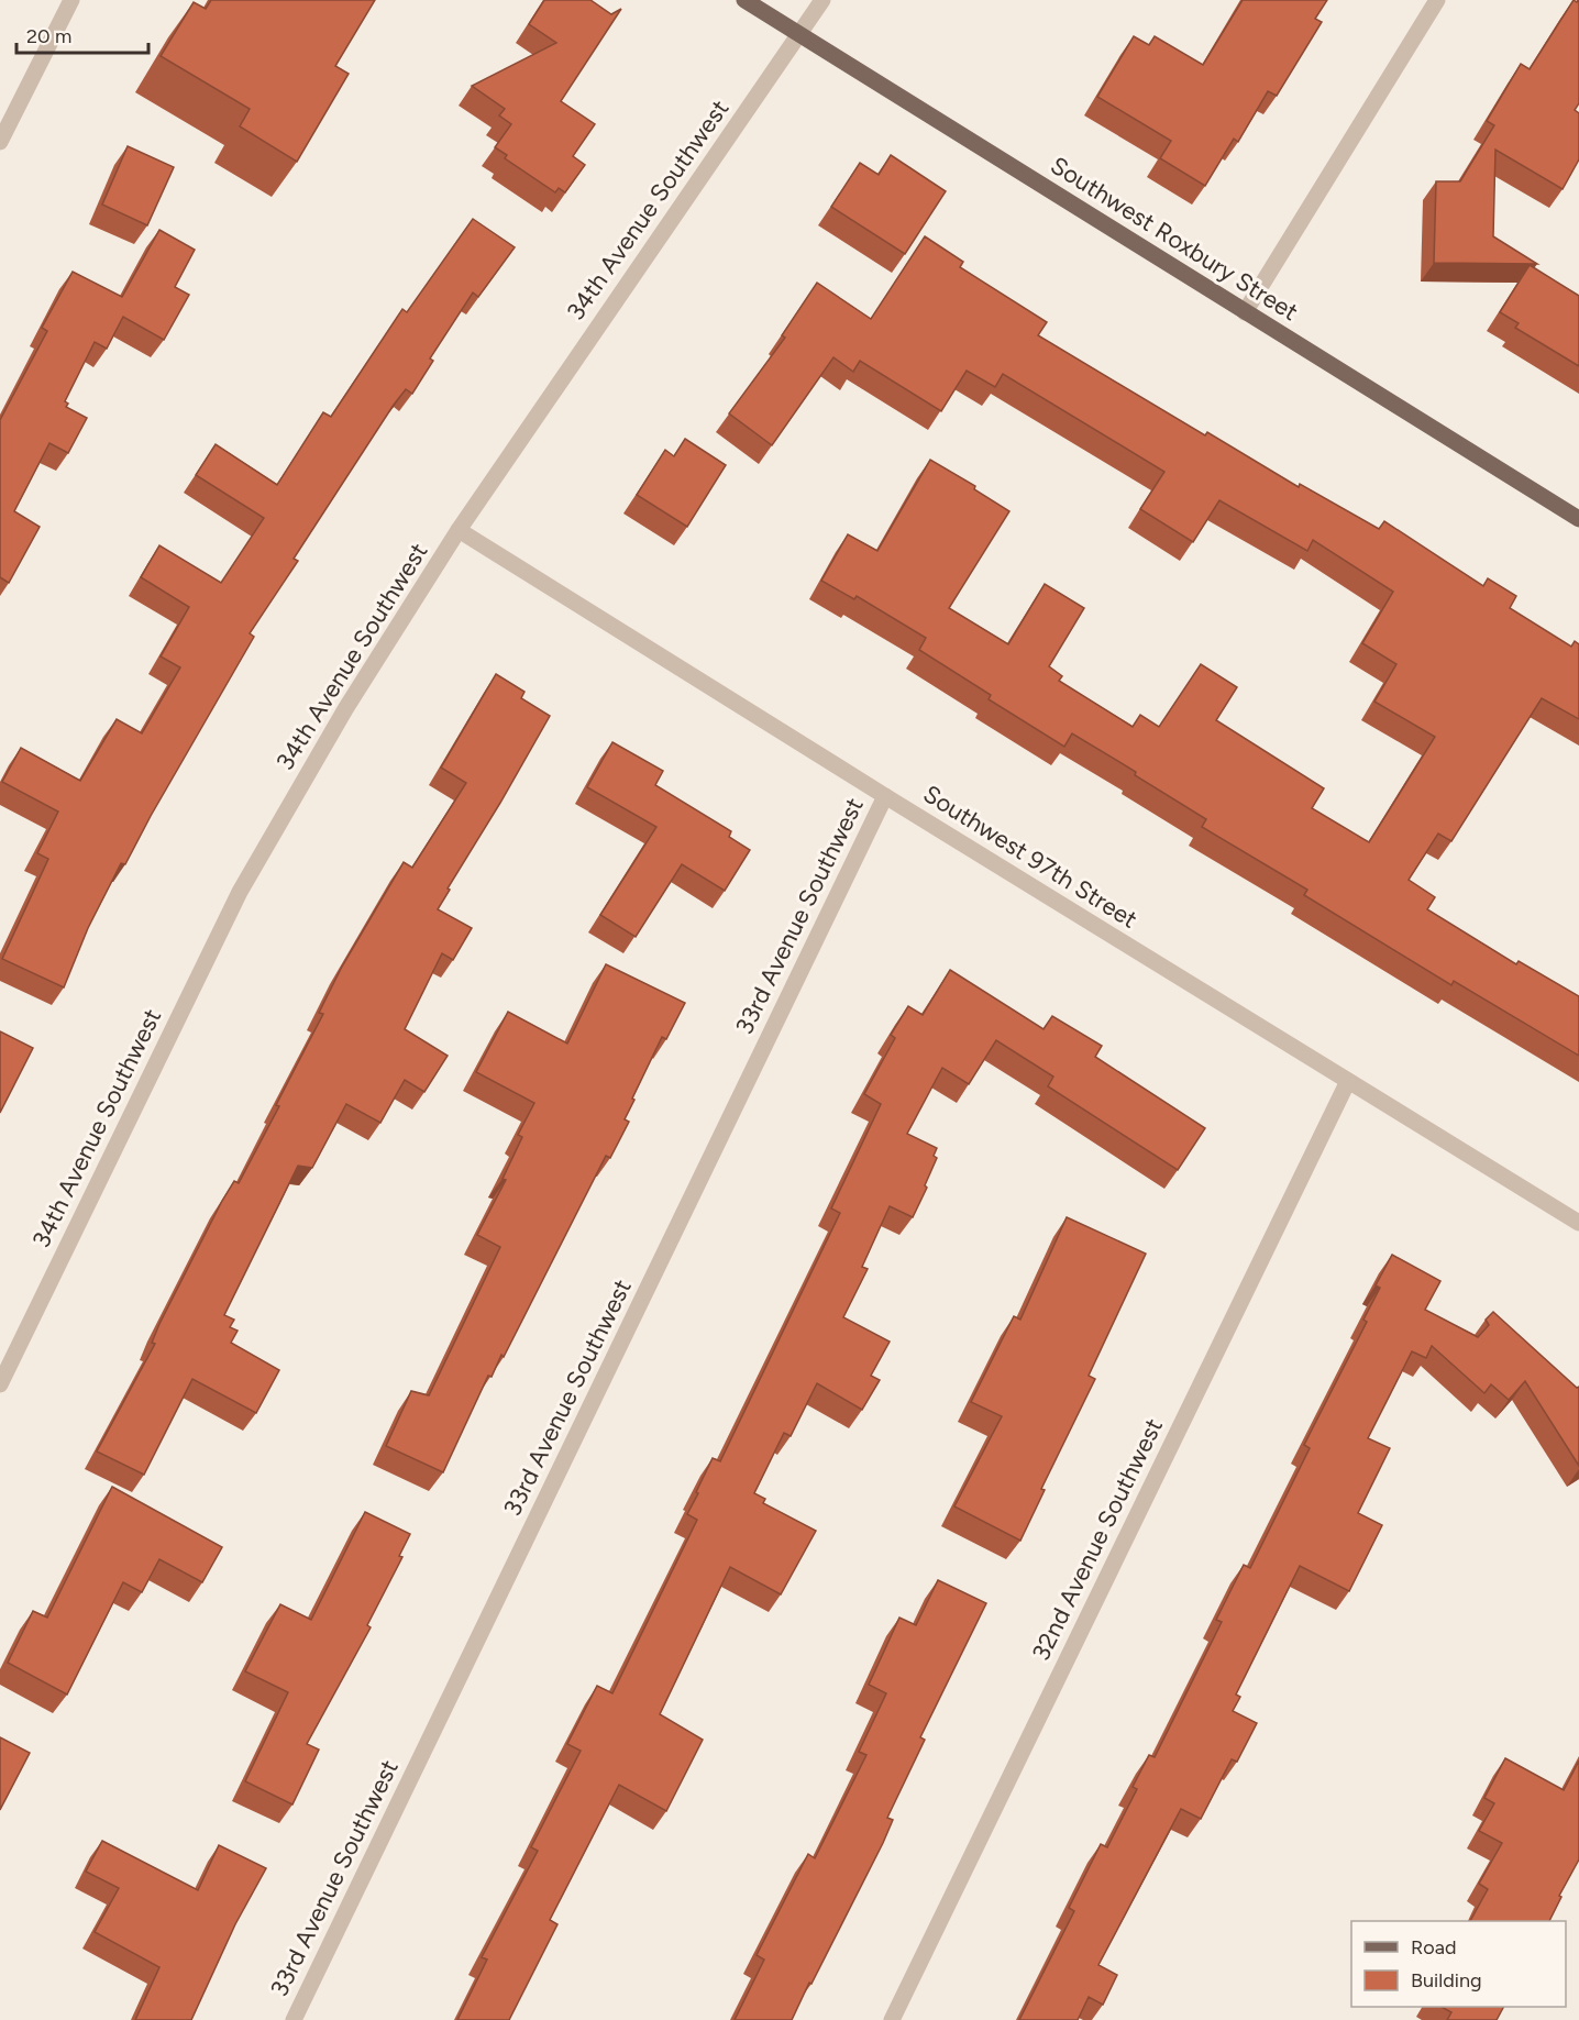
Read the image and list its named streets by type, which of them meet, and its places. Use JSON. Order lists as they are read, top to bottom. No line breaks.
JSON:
{"streets":{"main road":["Southwest Roxbury Street"],"street":["34th Avenue Southwest","Southwest 97th Street","33rd Avenue Southwest","32nd Avenue Southwest"]},"crossings":[["34th Avenue Southwest","Southwest Roxbury Street"],["34th Avenue Southwest","Southwest 97th Street"],["Southwest 97th Street","33rd Avenue Southwest"],["Southwest 97th Street","32nd Avenue Southwest"]],"legend":["Road","Building"],"scale_bar":"20 m"}
